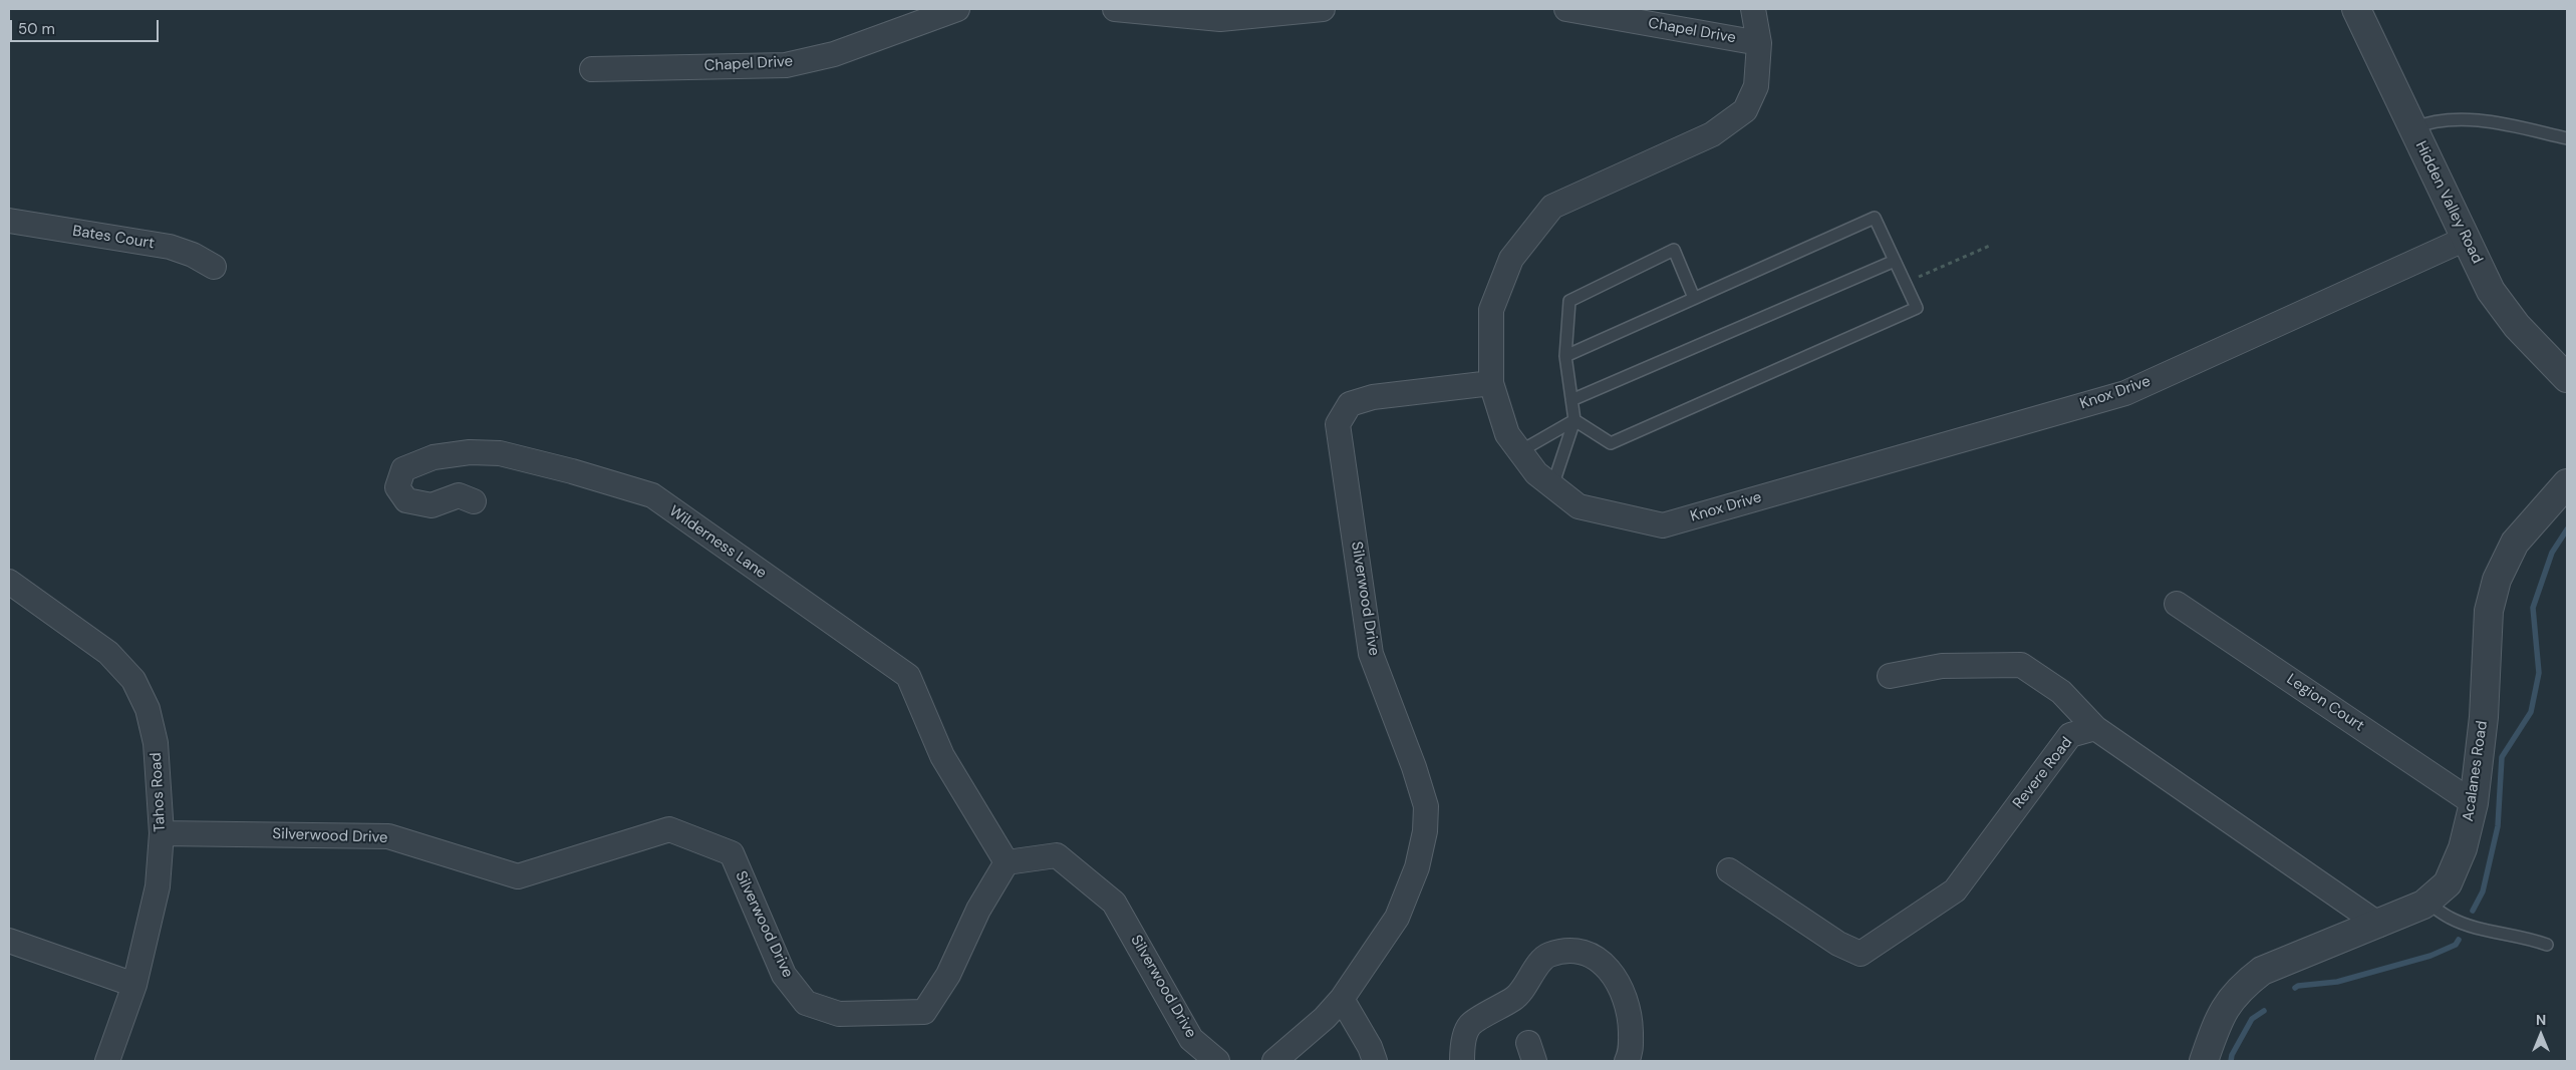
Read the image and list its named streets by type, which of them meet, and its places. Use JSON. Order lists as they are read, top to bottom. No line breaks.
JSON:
{"streets":{"street":["Chapel Drive","Hidden Valley Road","Bates Court","Knox Drive","Wilderness Lane","Silverwood Drive","Legion Court","Acalanes Road","Revere Road","Tahos Road"]},"crossings":[["Chapel Drive","Knox Drive"],["Hidden Valley Road","Knox Drive"],["Knox Drive","Silverwood Drive"],["Wilderness Lane","Silverwood Drive"],["Silverwood Drive","Tahos Road"],["Legion Court","Acalanes Road"]],"scale_bar":"50 m","north":"top"}
